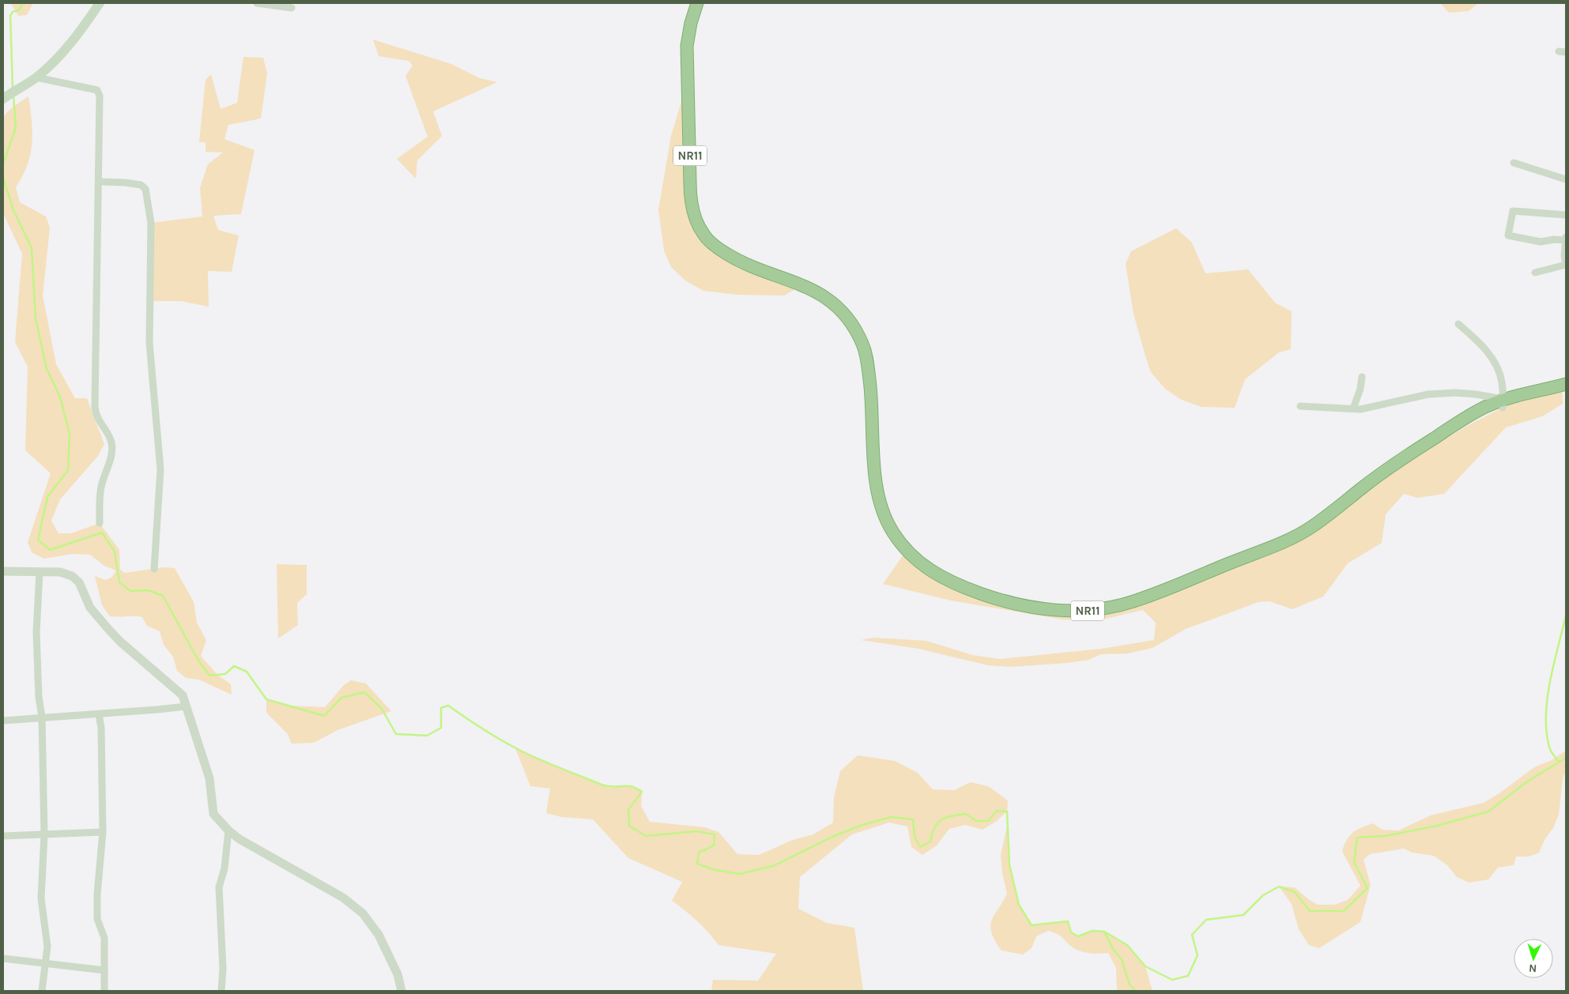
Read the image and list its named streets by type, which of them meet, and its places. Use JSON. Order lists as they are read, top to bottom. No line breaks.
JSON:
{"streets":{"highway":["NR11"]},"north":"bottom"}
